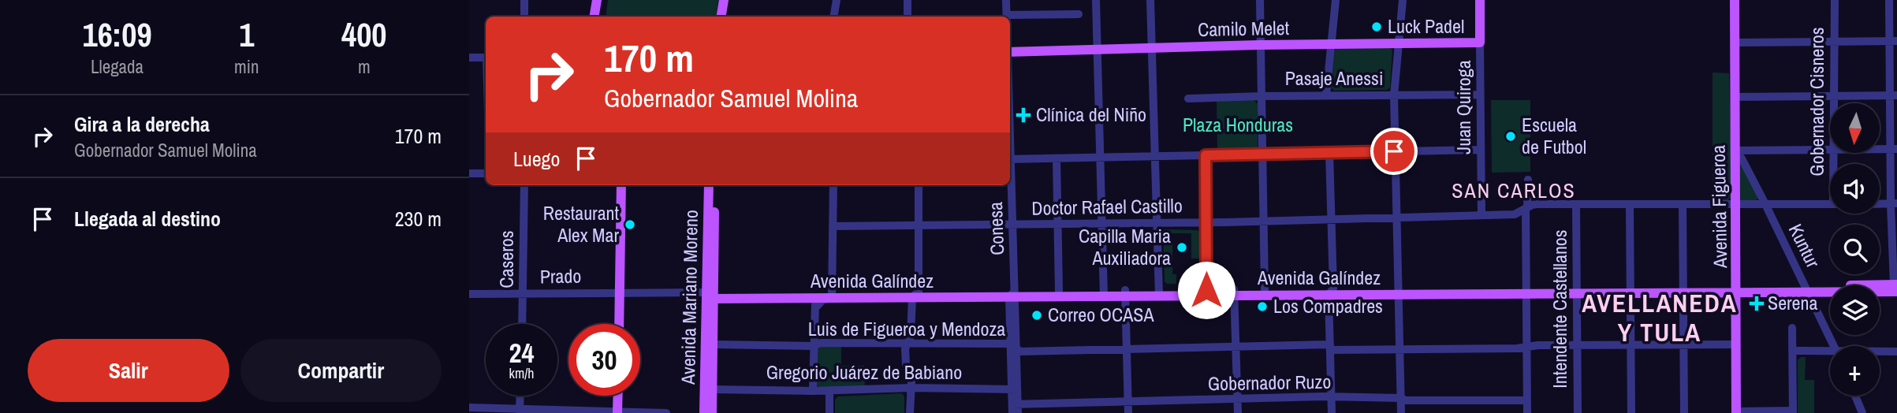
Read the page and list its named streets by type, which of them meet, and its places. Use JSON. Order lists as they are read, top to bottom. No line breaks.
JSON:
{"streets":{"main road":["Camilo Melet","Juan Quiroga","Avenida Figueroa","Avenida Galíndez","Avenida Mariano Moreno"],"street":["Pasaje Anessi","Gobernador Cisneros","Doctor Rafael Castillo","Conesa","Kuntur","Caseros","Prado","Intendente Castellanos","Luis de Figueroa y Mendoza","Gregorio Juárez de Babiano","Gobernador Ruzo"]},"crossings":[["Camilo Melet","Juan Quiroga"],["Pasaje Anessi","Juan Quiroga"],["Juan Quiroga","Doctor Rafael Castillo"],["Avenida Figueroa","Kuntur"],["Avenida Figueroa","Avenida Galíndez"],["Avenida Figueroa","Luis de Figueroa y Mendoza"],["Doctor Rafael Castillo","Conesa"],["Conesa","Avenida Galíndez"],["Conesa","Luis de Figueroa y Mendoza"],["Conesa","Gregorio Juárez de Babiano"],["Conesa","Gobernador Ruzo"],["Kuntur","Avenida Galíndez"],["Caseros","Prado"],["Prado","Avenida Galíndez"],["Avenida Galíndez","Avenida Mariano Moreno"],["Avenida Galíndez","Intendente Castellanos"],["Avenida Mariano Moreno","Luis de Figueroa y Mendoza"],["Avenida Mariano Moreno","Gregorio Juárez de Babiano"],["Intendente Castellanos","Luis de Figueroa y Mendoza"]],"districts":["SAN CARLOS","AVELLANEDA Y TULA"],"parks":["Plaza Honduras"],"places":{"other":["Luck Padel","Escuela de Futbol","Restaurant Alex Mar","Capilla Maria Auxiliadora","Los Compadres","Correo OCASA"],"health":["Clínica del Niño","Serena"]},"north":"bottom","page":{"eta":["16:09","Llegada","1","min","400","m"],"turn":["170 m","Gobernador Samuel Molina"],"list":[{"name":"Gira a la derecha","note":"Gobernador Samuel Molina","value":"170 m"},{"name":"Llegada al destino","value":"230 m"}],"map_buttons":"+","then":"Luego","speed":"24 km/h","limit":"30","buttons":["Salir","Compartir"]}}
